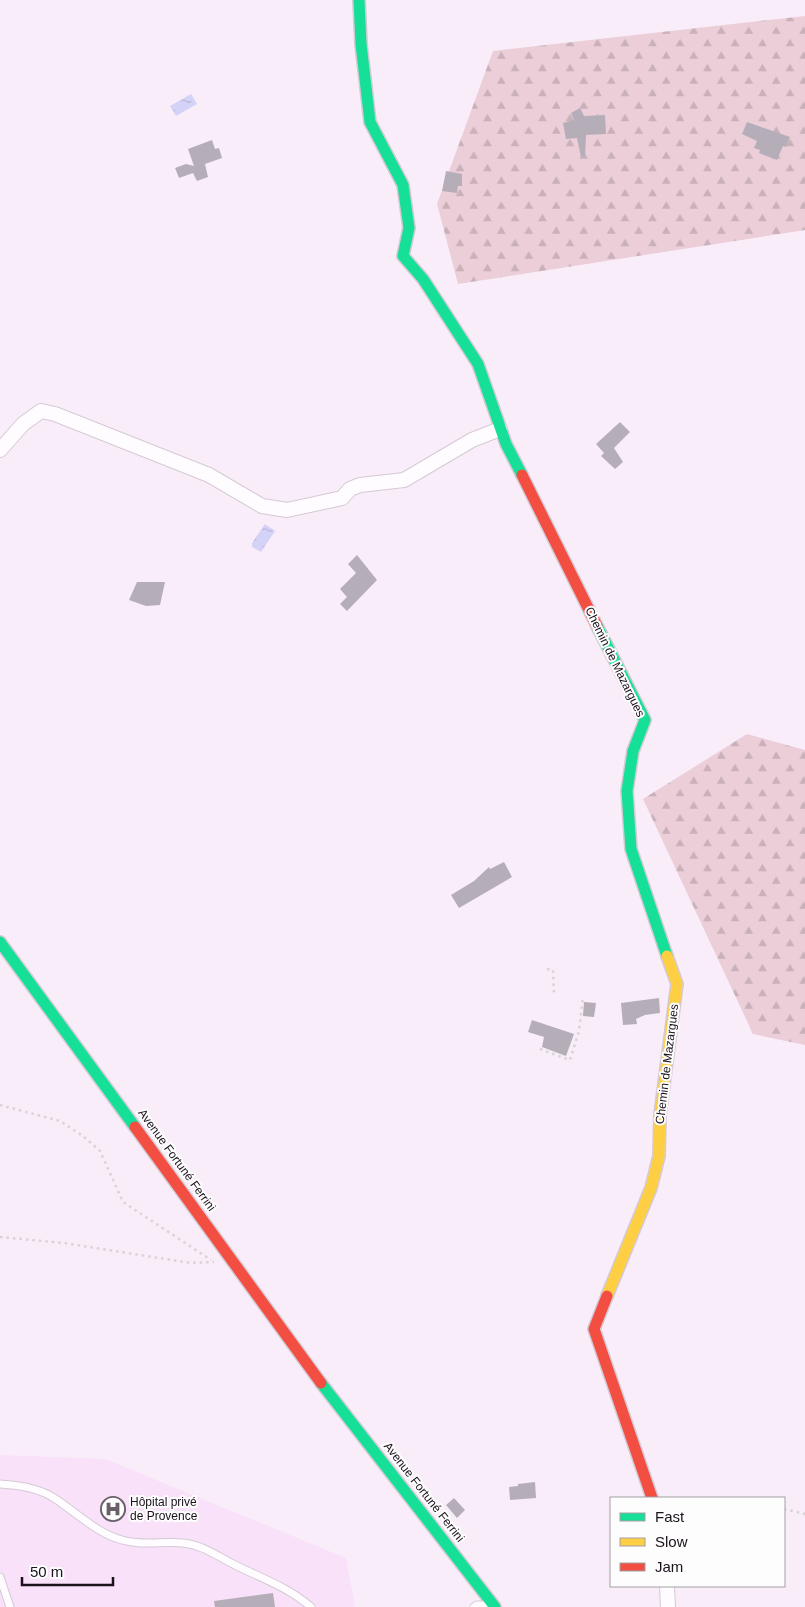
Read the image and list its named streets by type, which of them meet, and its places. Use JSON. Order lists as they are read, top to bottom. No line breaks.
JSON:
{"streets":{"street":["Chemin de Mazargues","Avenue Fortuné Ferrini"]},"places":{"hospital":["Hôpital privé de Provence"]},"legend":["Fast","Slow","Jam"],"scale_bar":"50 m"}
